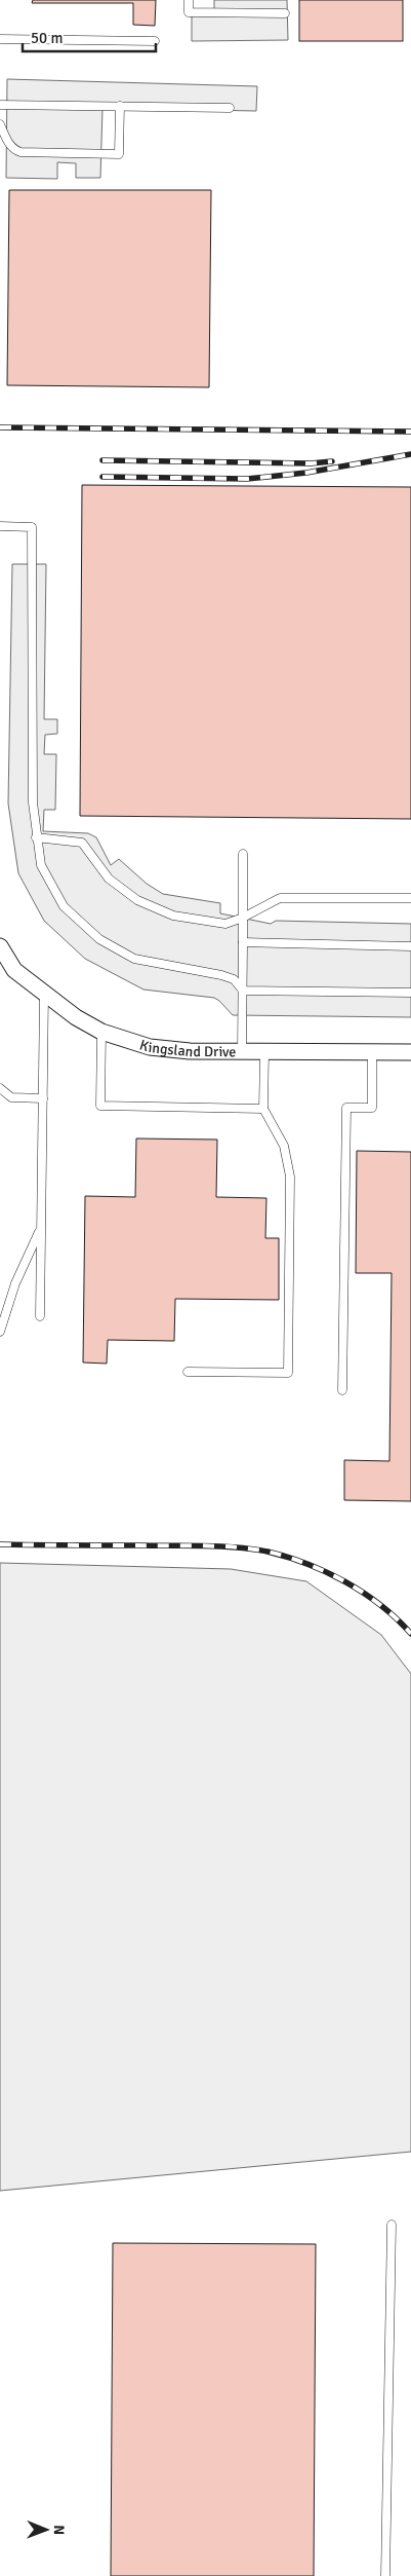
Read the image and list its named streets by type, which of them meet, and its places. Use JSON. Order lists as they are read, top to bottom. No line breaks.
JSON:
{"streets":{"street":["Kingsland Drive"]},"scale_bar":"50 m","north":"right"}
